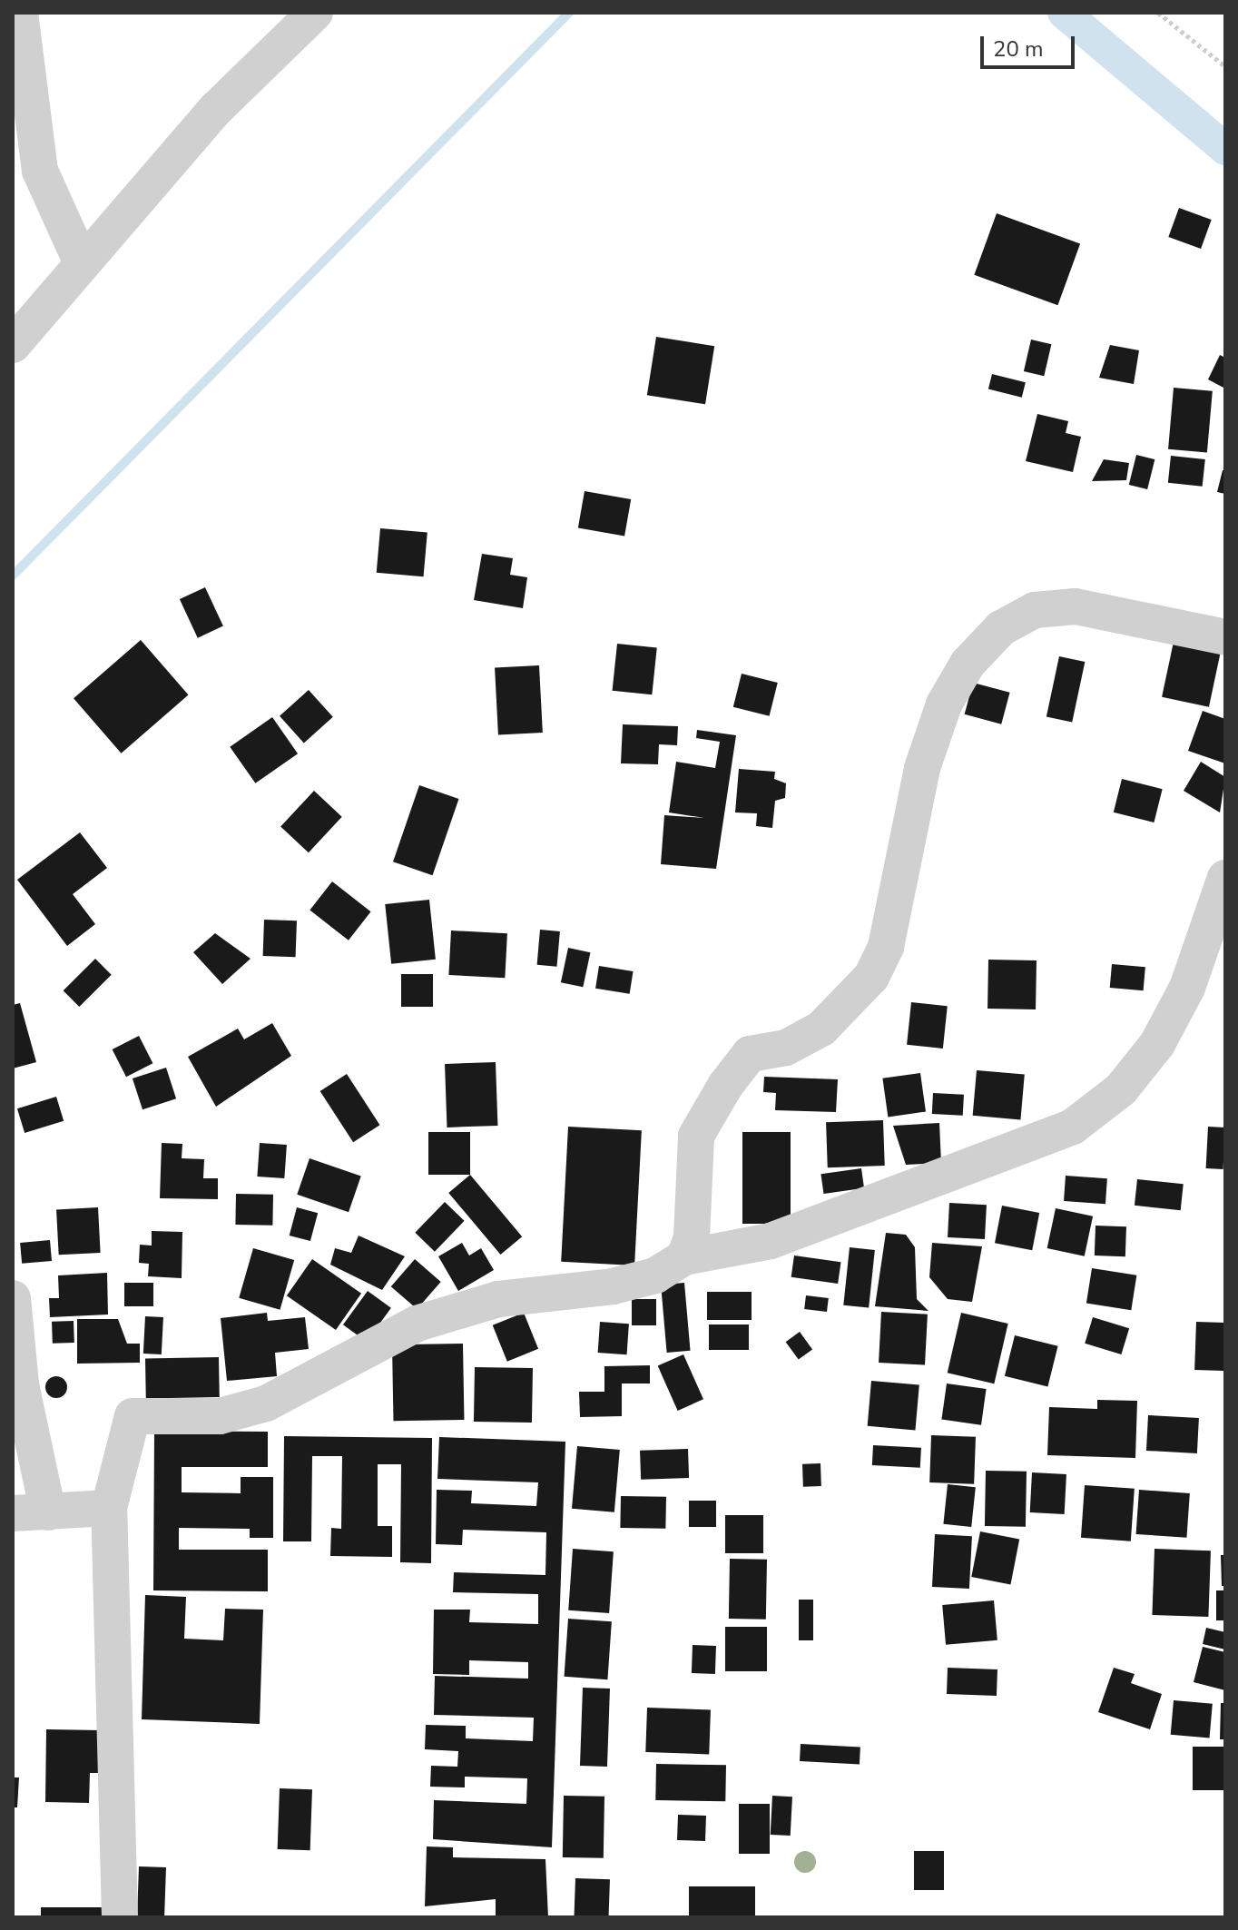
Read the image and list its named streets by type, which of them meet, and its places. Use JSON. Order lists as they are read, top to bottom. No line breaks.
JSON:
{"scale_bar":"20 m"}
